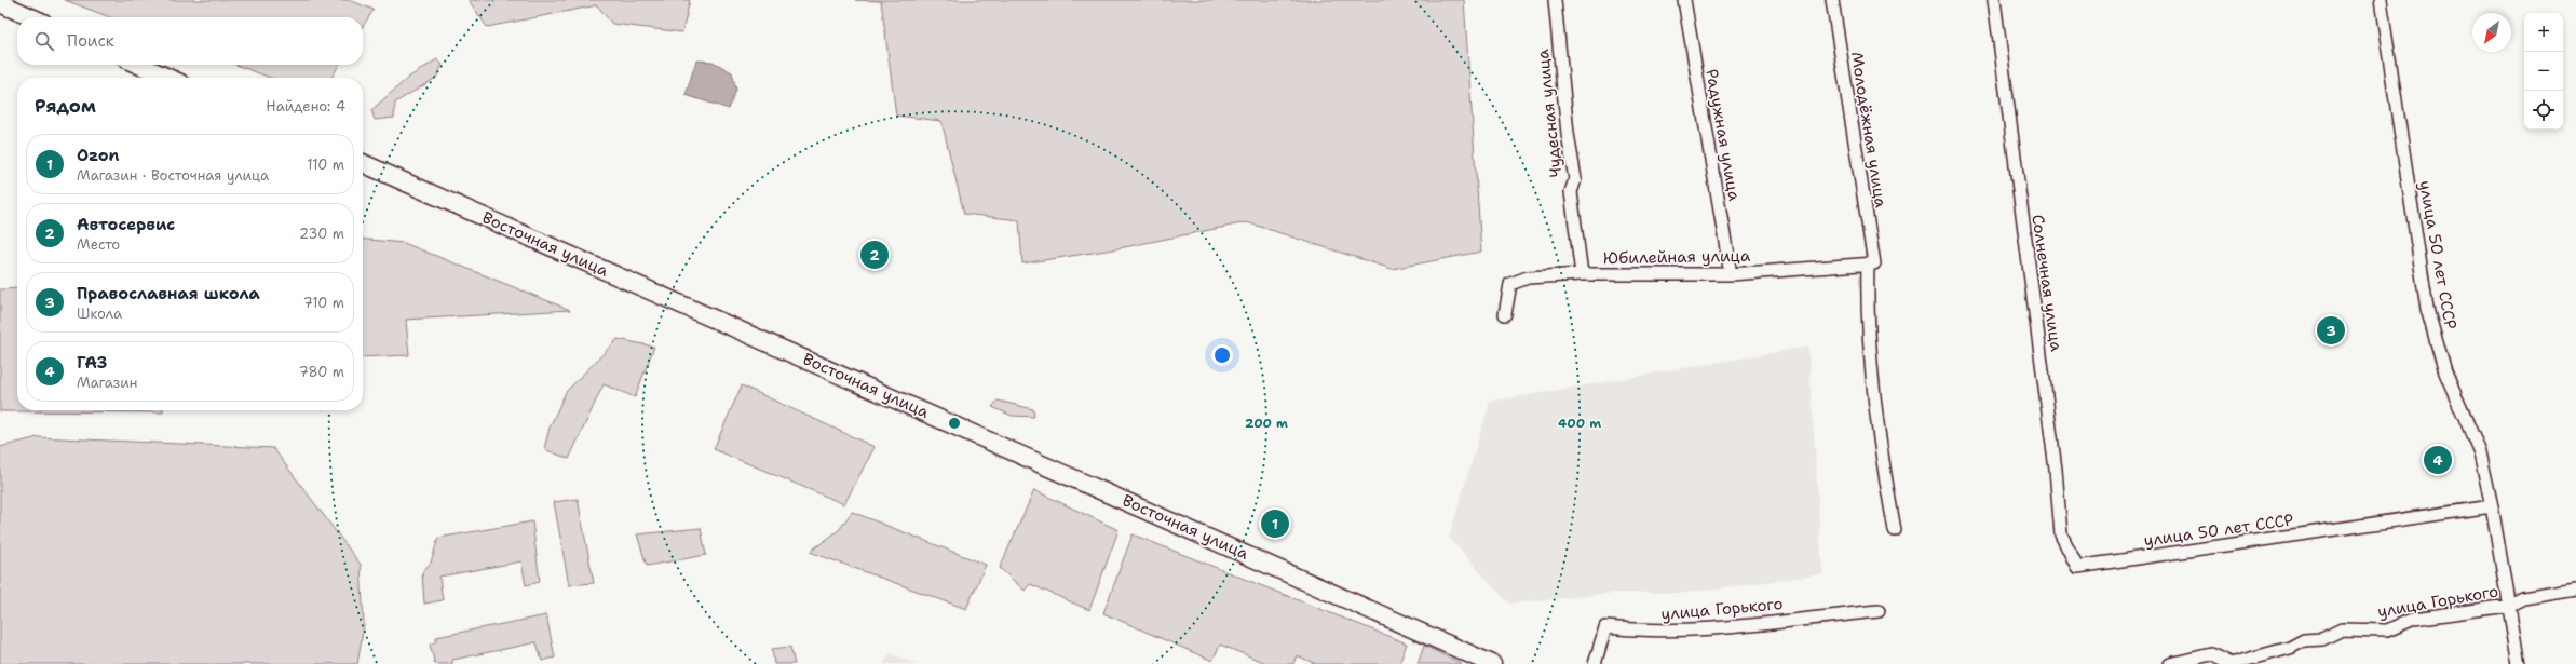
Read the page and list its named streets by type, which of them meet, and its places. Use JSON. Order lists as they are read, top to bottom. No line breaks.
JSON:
{"streets":{"main road":["Восточная улица"],"street":["Чудесная улица","Молодёжная улица","Радужная улица","улица 50 лет СССР","Юбилейная улица","Солнечная улица","улица Горького"]},"crossings":[["Чудесная улица","Юбилейная улица"],["Молодёжная улица","Юбилейная улица"],["Радужная улица","Юбилейная улица"],["улица 50 лет СССР","Солнечная улица"],["улица 50 лет СССР","улица Горького"]],"north":"bottom left","page":{"map_buttons":["+","−"],"search":"Поиск","heading":["Рядом","Найдено: 4"],"list":[{"mark":"1","name":"Ozon","note":"Магазин · Восточная улица","value":"110 m"},{"mark":"2","name":"Автосервис","note":"Место","value":"230 m"},{"mark":"3","name":"Православная школа","note":"Школа","value":"710 m"},{"mark":"4","name":"ГАЗ","note":"Магазин","value":"780 m"}],"pins":["2","3","4","1"]},"rings":["200 m","400 m"]}
